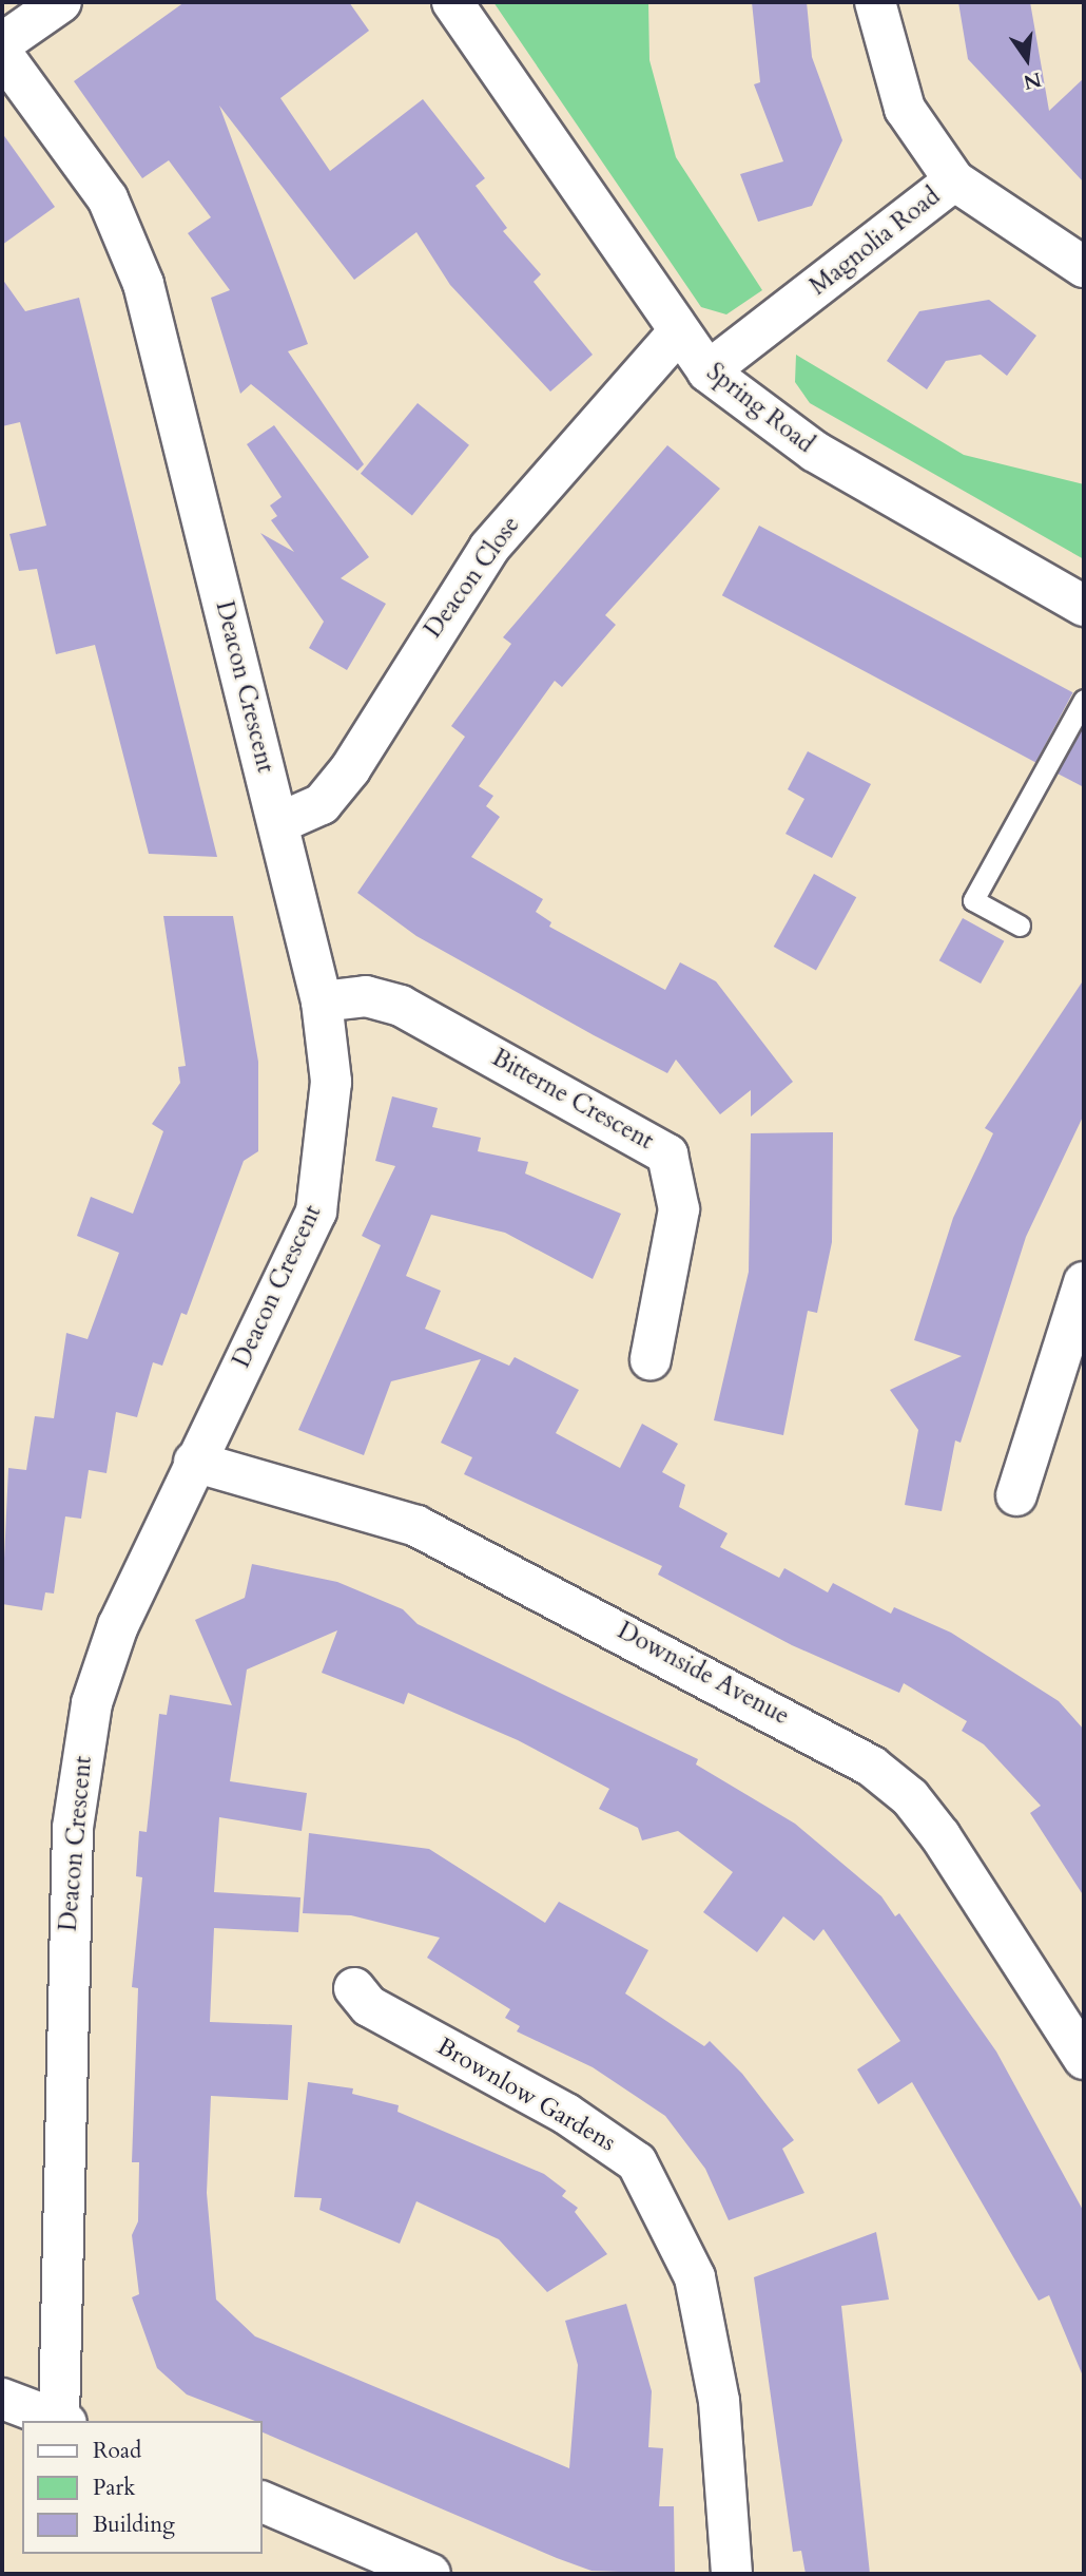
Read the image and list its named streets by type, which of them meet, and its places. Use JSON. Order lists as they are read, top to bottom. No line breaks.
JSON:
{"streets":{"street":["Magnolia Road","Spring Road","Deacon Close","Deacon Crescent","Bitterne Crescent","Downside Avenue","Brownlow Gardens"]},"crossings":[["Magnolia Road","Spring Road"],["Spring Road","Deacon Close"],["Deacon Close","Deacon Crescent"],["Deacon Crescent","Bitterne Crescent"],["Deacon Crescent","Downside Avenue"]],"legend":["Road","Park","Building"],"north":"bottom"}
